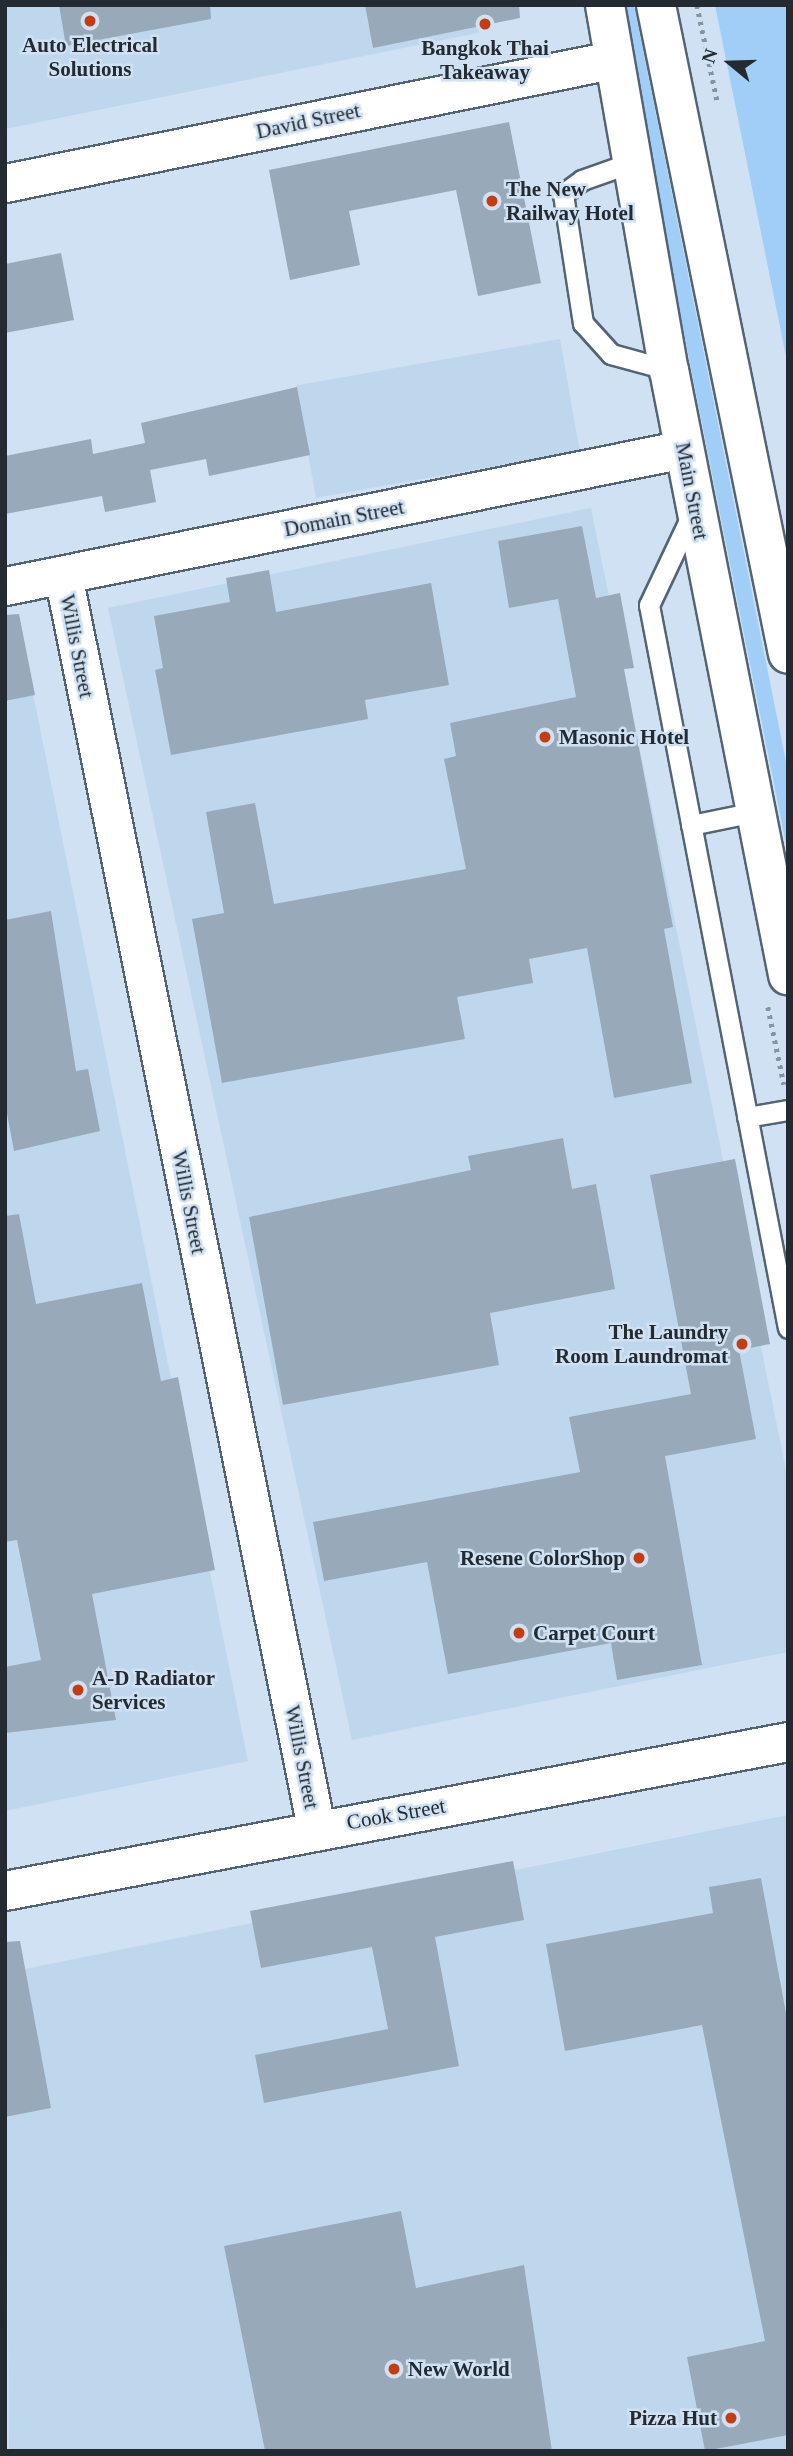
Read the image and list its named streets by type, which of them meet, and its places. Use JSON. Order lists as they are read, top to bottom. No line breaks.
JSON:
{"streets":{"main road":["Main Street","Cook Street"],"street":["David Street","Domain Street","Willis Street"]},"crossings":[["David Street","Main Street"],["Main Street","Domain Street"],["Domain Street","Willis Street"],["Willis Street","Cook Street"]],"places":["Auto Electrical Solutions","Bangkok Thai Takeaway","The New Railway Hotel","Masonic Hotel","The Laundry Room Laundromat","Resene ColorShop","Carpet Court","A-D Radiator Services","New World","Pizza Hut"],"north":"left"}
